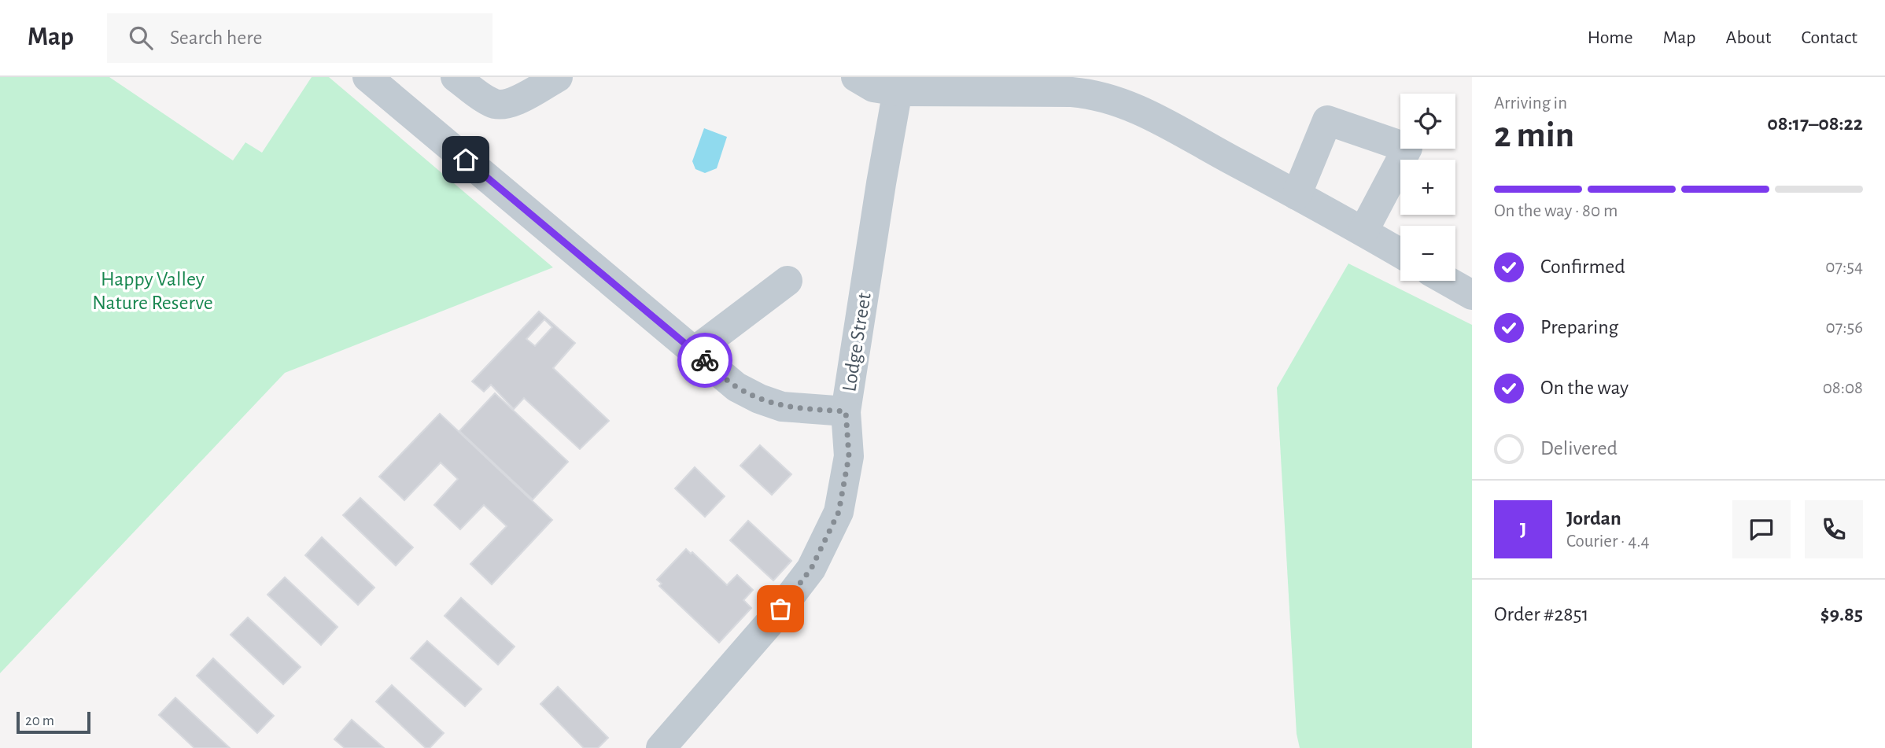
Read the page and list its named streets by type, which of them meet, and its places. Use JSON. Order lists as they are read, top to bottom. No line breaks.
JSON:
{"streets":{"lane":["Lodge Street"]},"parks":["Happy Valley Nature Reserve"],"scale_bar":"20 m","page":{"header":"Map","search":"Search here","nav":["Home","Map","About","Contact"],"heading":["2 min","Arriving in","08:17–08:22"],"panel":["Jordan","Courier · 4.4","Order #2851","$9.85"],"map_buttons":["+","−"],"bar":"On the way · 80 m","list":[["Confirmed","07:54"],["Preparing","07:56"],["On the way","08:08"],"Delivered"],"round":"J","scale":"20 m"}}
